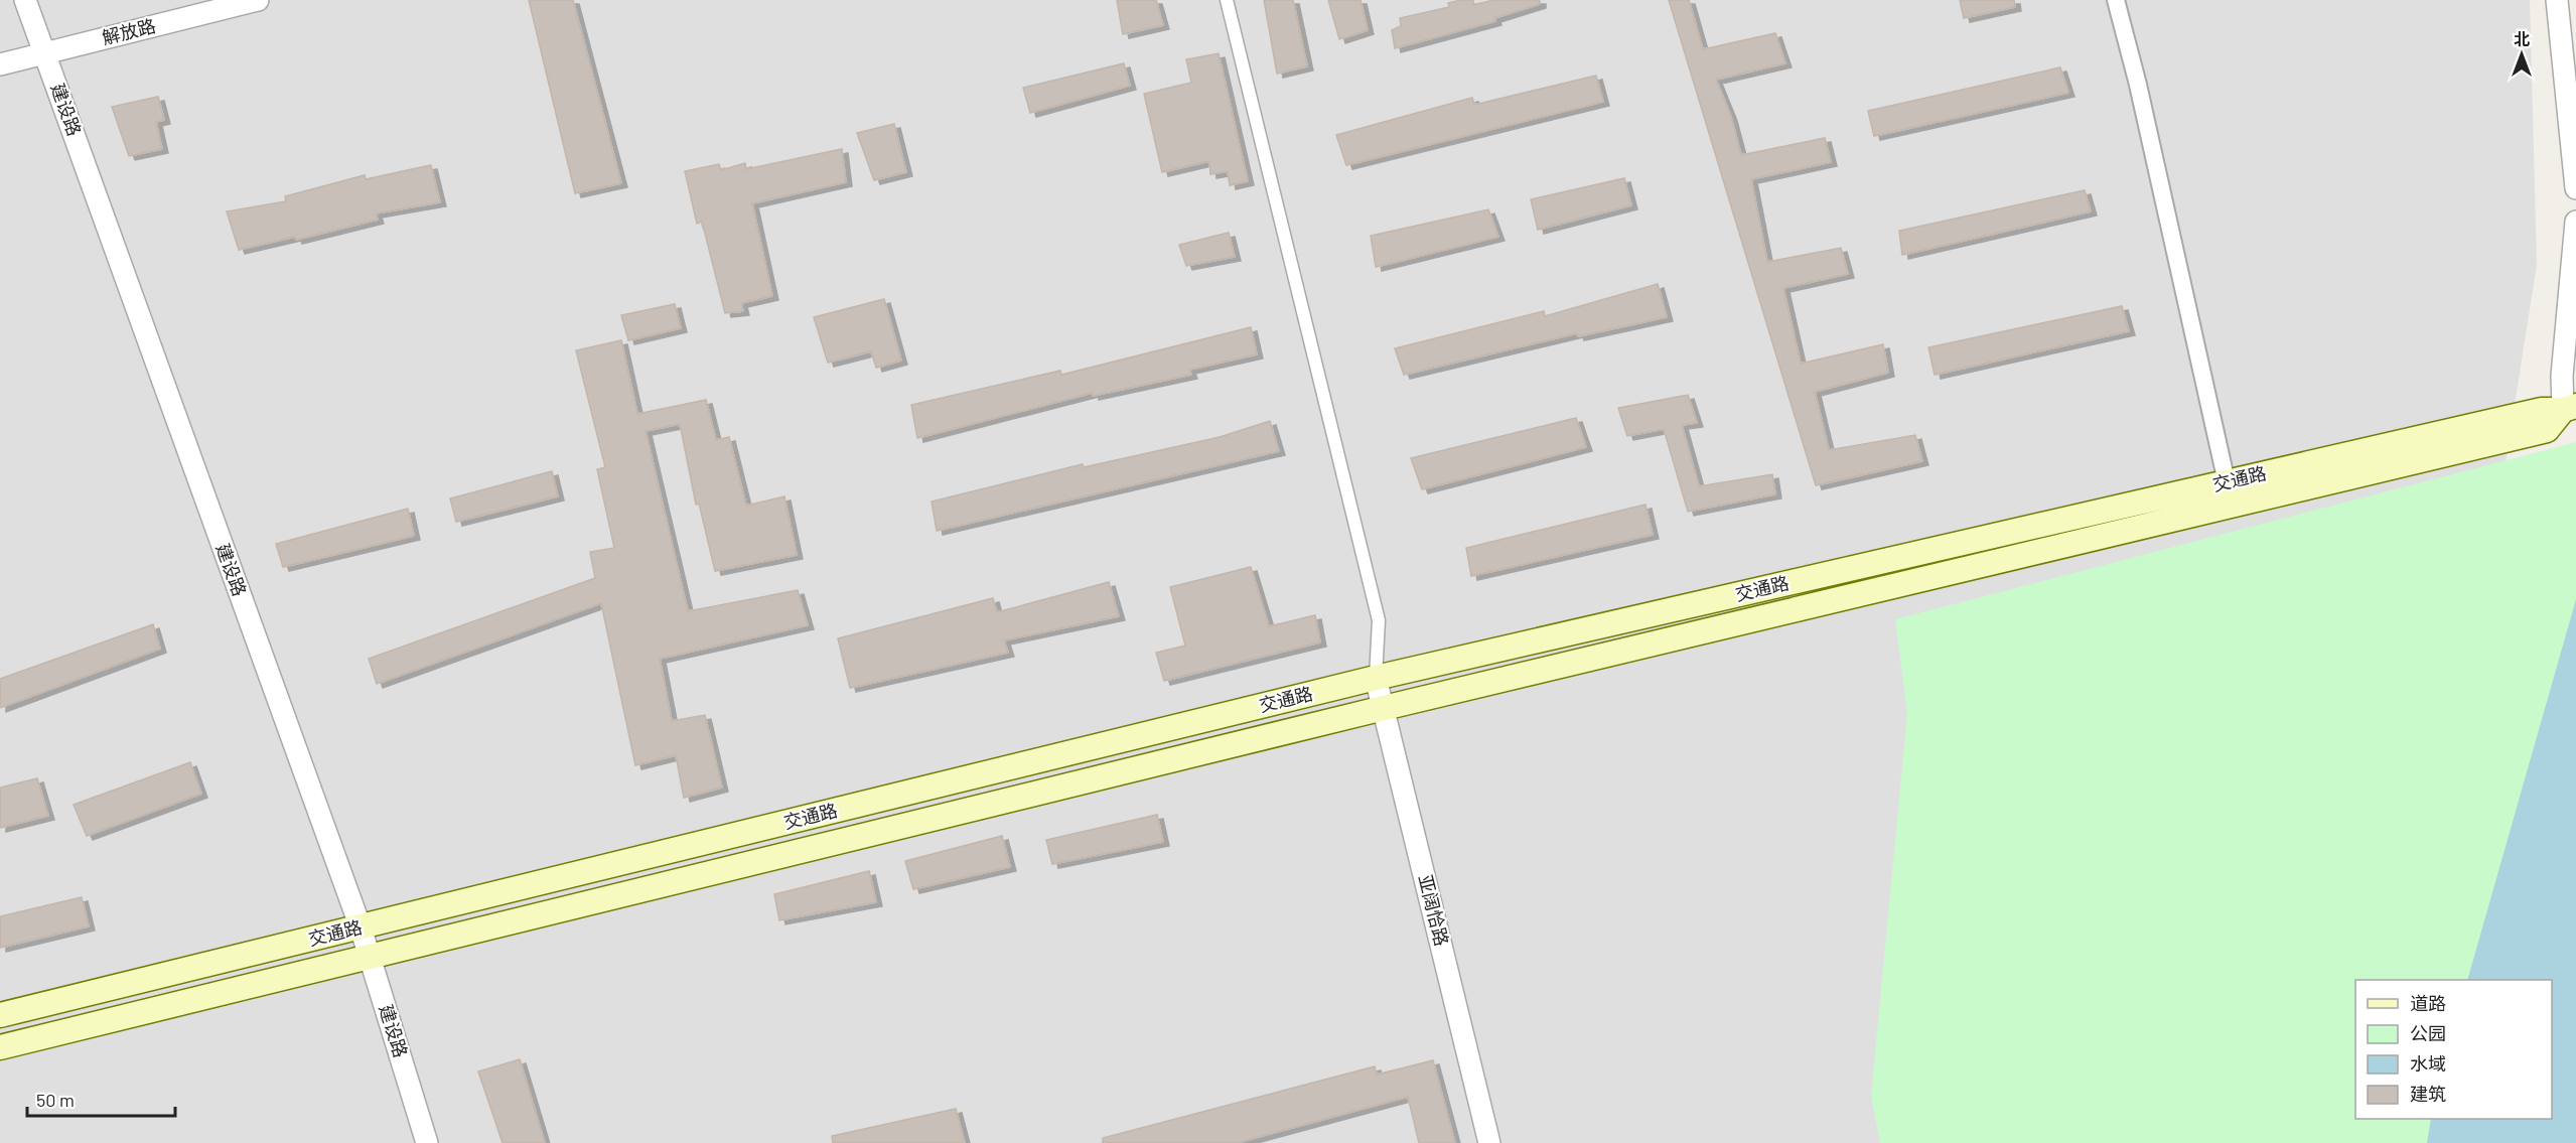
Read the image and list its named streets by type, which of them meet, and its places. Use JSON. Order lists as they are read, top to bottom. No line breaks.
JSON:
{"streets":{"main road":["交通路"],"street":["解放路","建设路","亚阔恰路"]},"crossings":[["解放路","建设路"],["建设路","交通路"],["交通路","亚阔恰路"]],"legend":["道路","公园","水域","建筑"],"scale_bar":"50 m","north":"top"}
